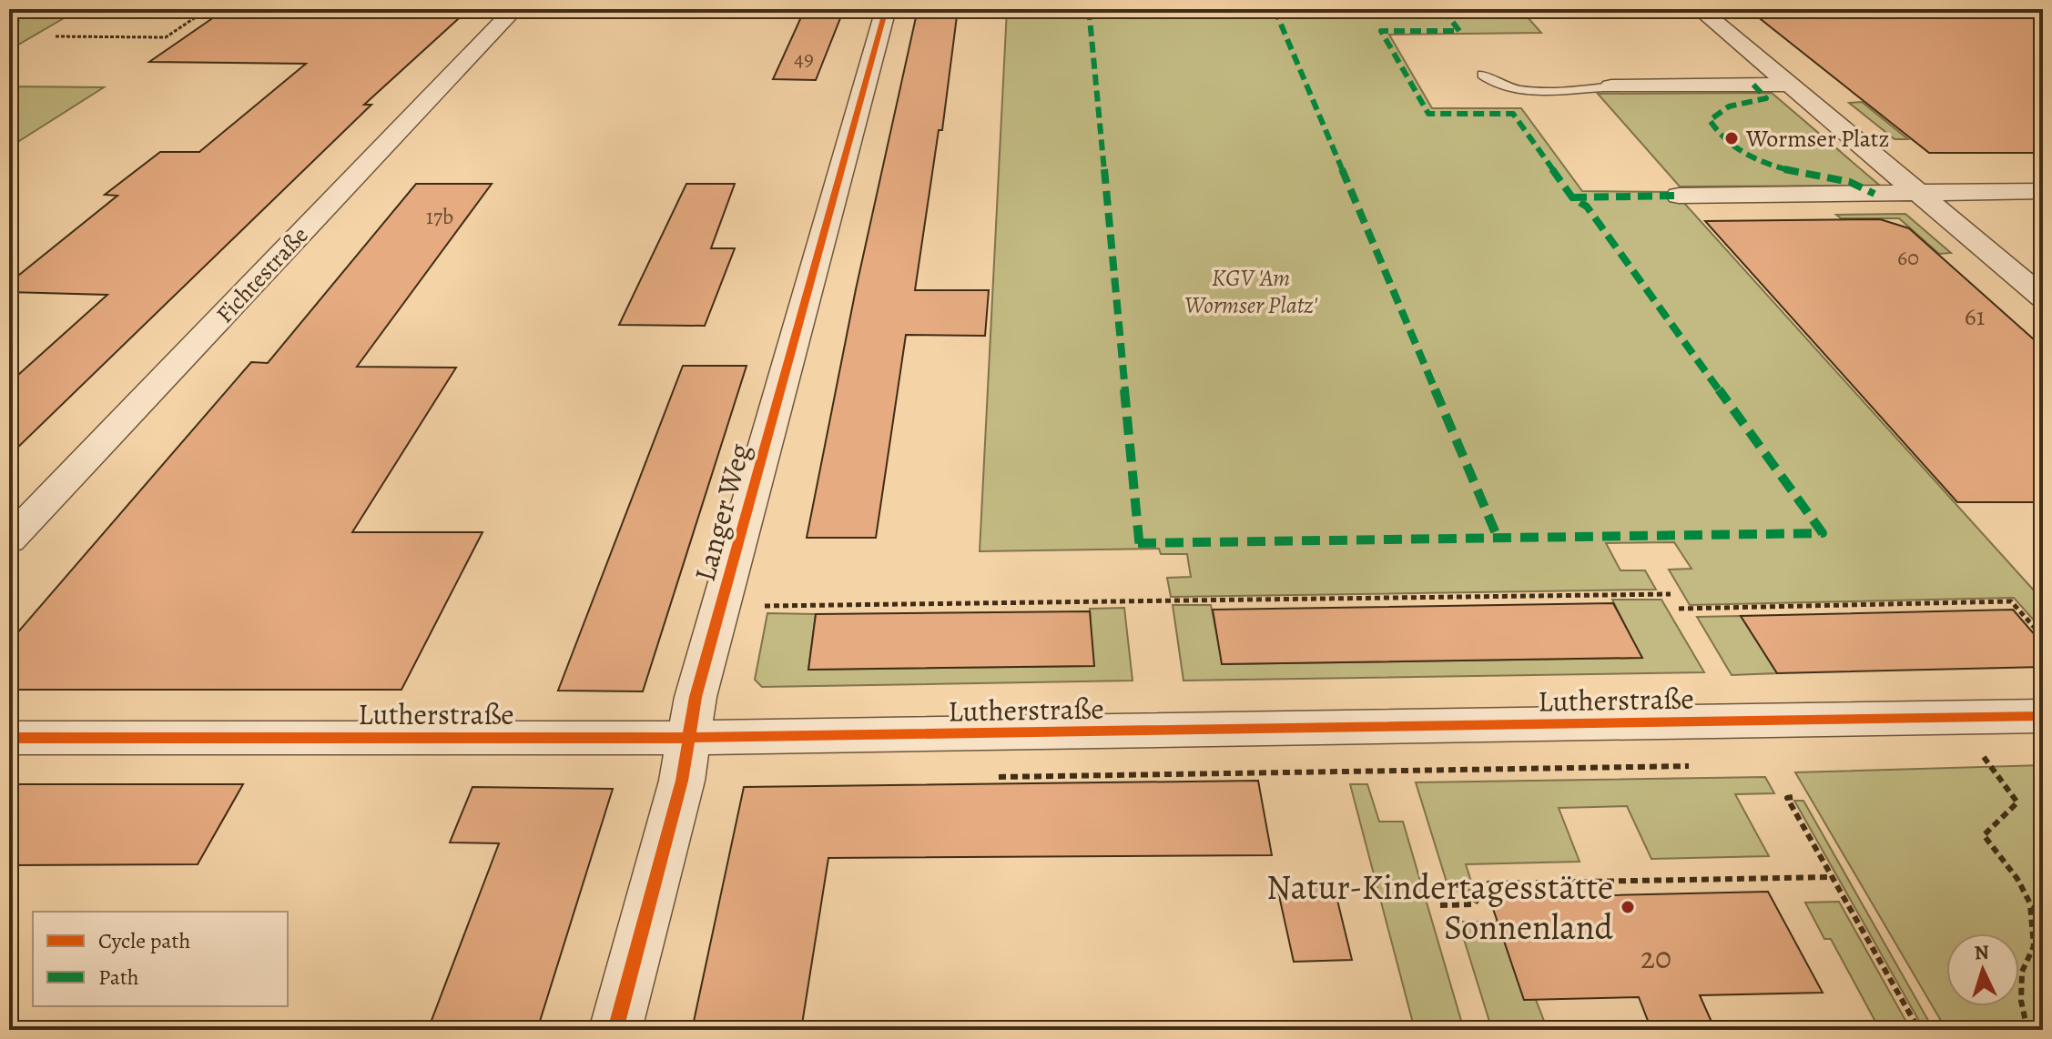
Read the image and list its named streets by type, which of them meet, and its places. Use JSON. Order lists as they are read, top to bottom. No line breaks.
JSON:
{"streets":{"street":["Fichtestraße","Langer Weg","Lutherstraße"]},"crossings":[["Langer Weg","Lutherstraße"]],"parks":["KGV 'Am Wormser Platz'"],"places":["Wormser Platz","Natur-Kindertagesstätte Sonnenland"],"house_numbers":["49","17b","60","61","20"],"legend":["Cycle path","Path"],"north":"top"}
